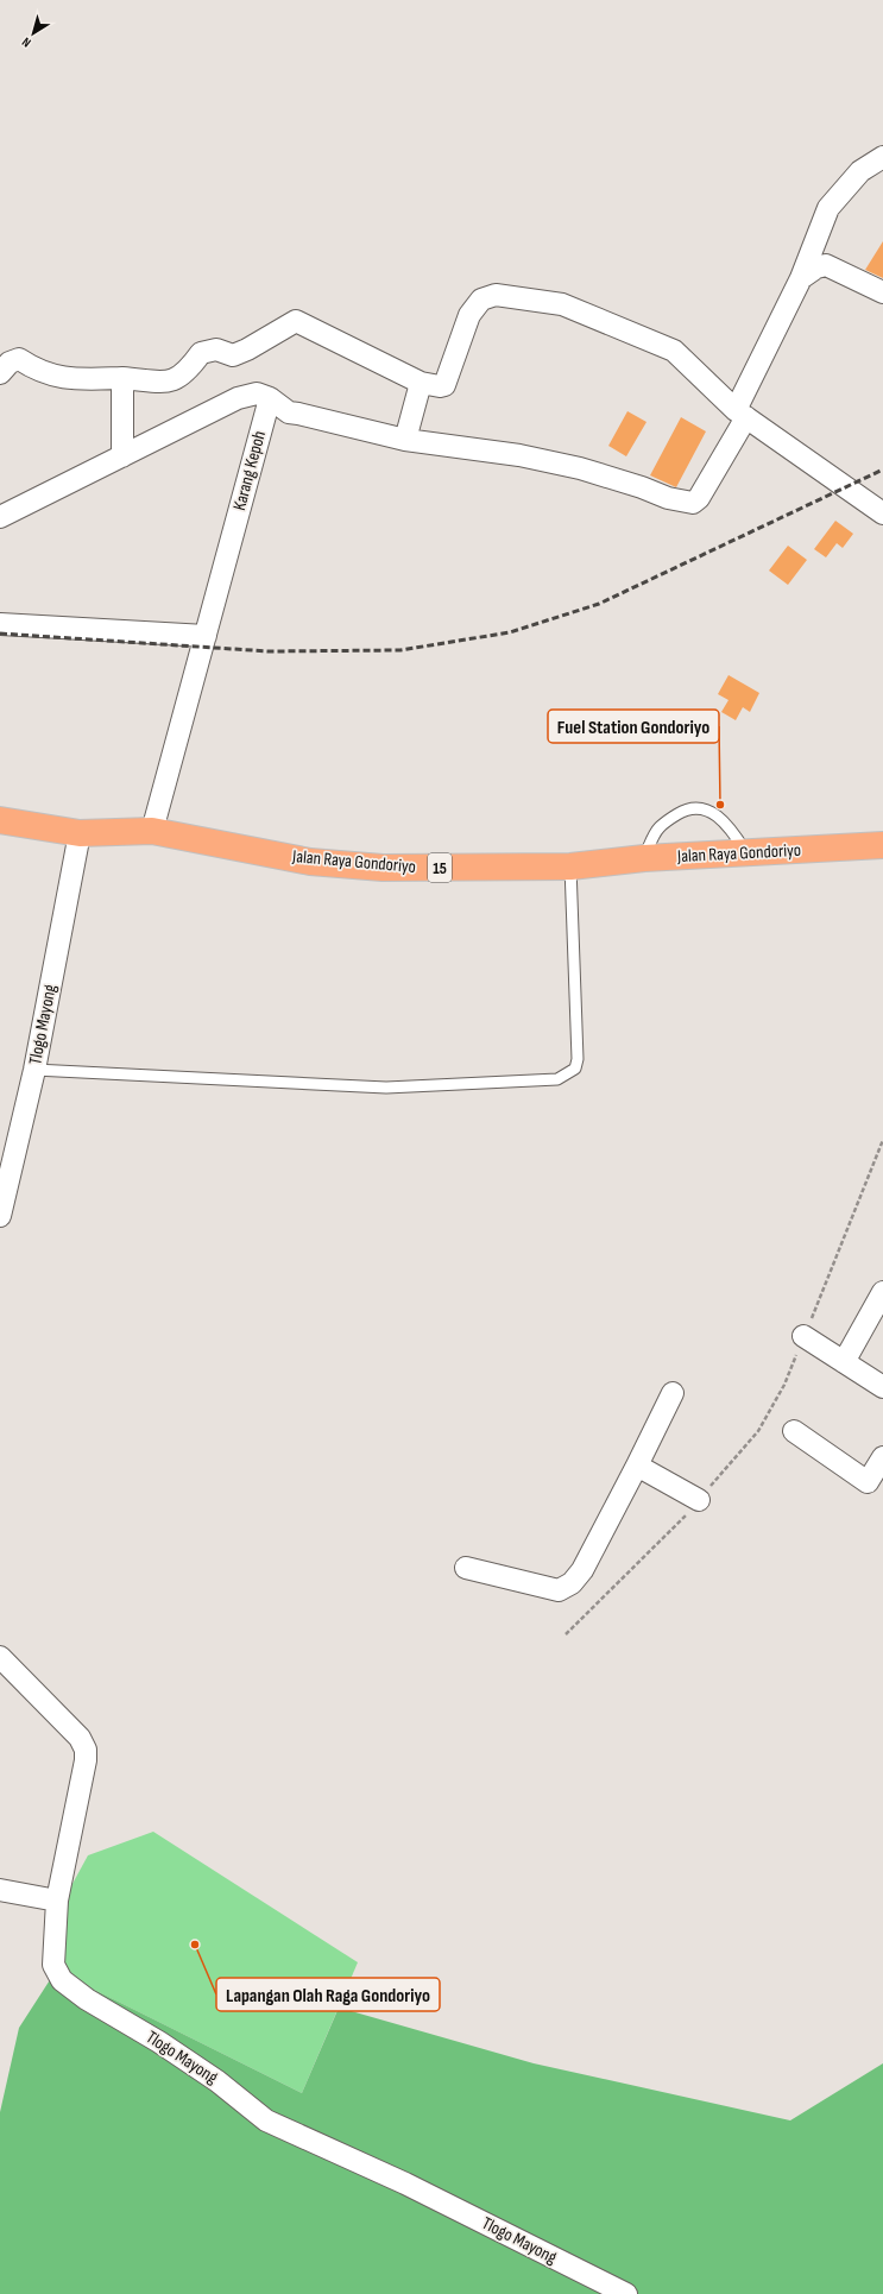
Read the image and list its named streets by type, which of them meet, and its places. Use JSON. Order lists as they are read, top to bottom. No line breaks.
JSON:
{"streets":{"highway":["Jalan Raya Gondoriyo","15"],"street":["Karang Kepoh","Tlogo Mayong"]},"crossings":[["Karang Kepoh","Jalan Raya Gondoriyo"],["Jalan Raya Gondoriyo","Tlogo Mayong"]],"places":["Fuel Station Gondoriyo","Lapangan Olah Raga Gondoriyo"],"north":"bottom left"}
